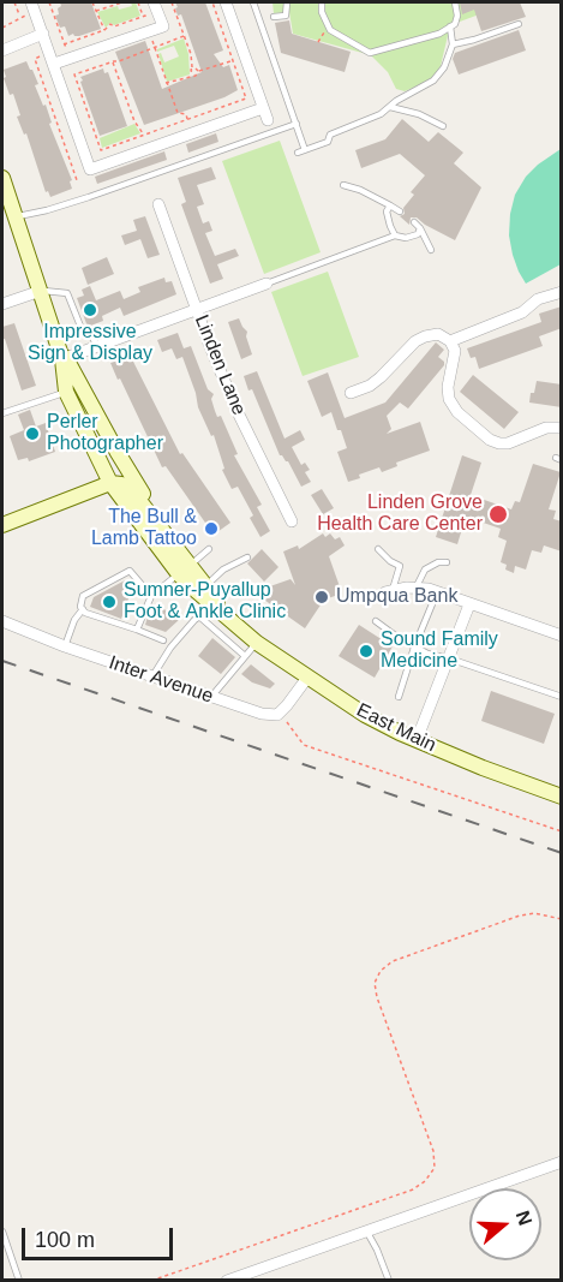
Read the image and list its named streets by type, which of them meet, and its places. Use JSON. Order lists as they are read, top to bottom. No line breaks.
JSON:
{"streets":{"main road":["East Main"],"street":["Linden Lane","Inter Avenue"]},"places":["Impressive Sign & Display","Perler Photographer","Linden Grove Health Care Center","The Bull & Lamb Tattoo","Umpqua Bank","Sumner-Puyallup Foot & Ankle Clinic","Sound Family Medicine"],"scale_bar":"100 m","north":"right"}
